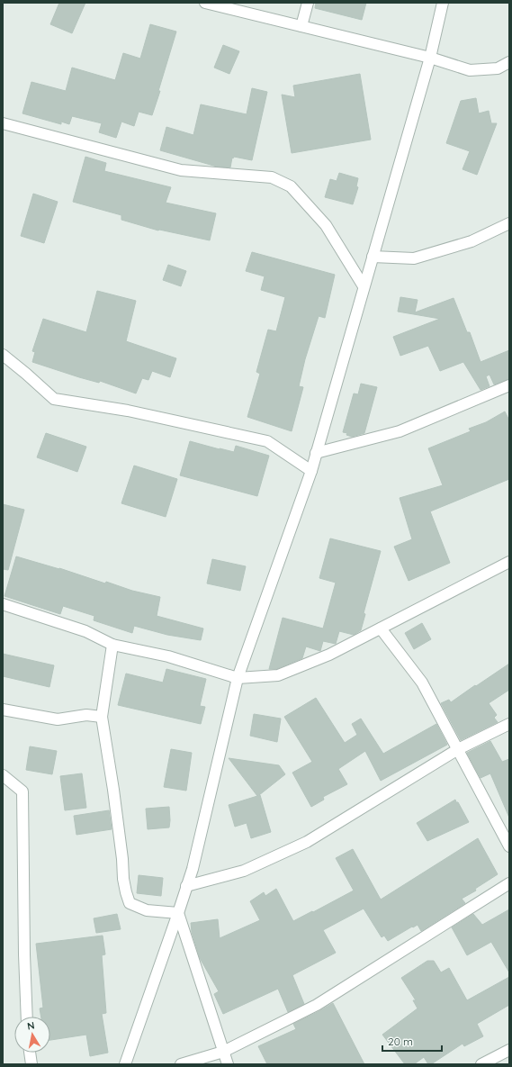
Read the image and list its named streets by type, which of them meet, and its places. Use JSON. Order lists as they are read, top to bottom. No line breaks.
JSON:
{"scale_bar":"20 m","north":"top"}
